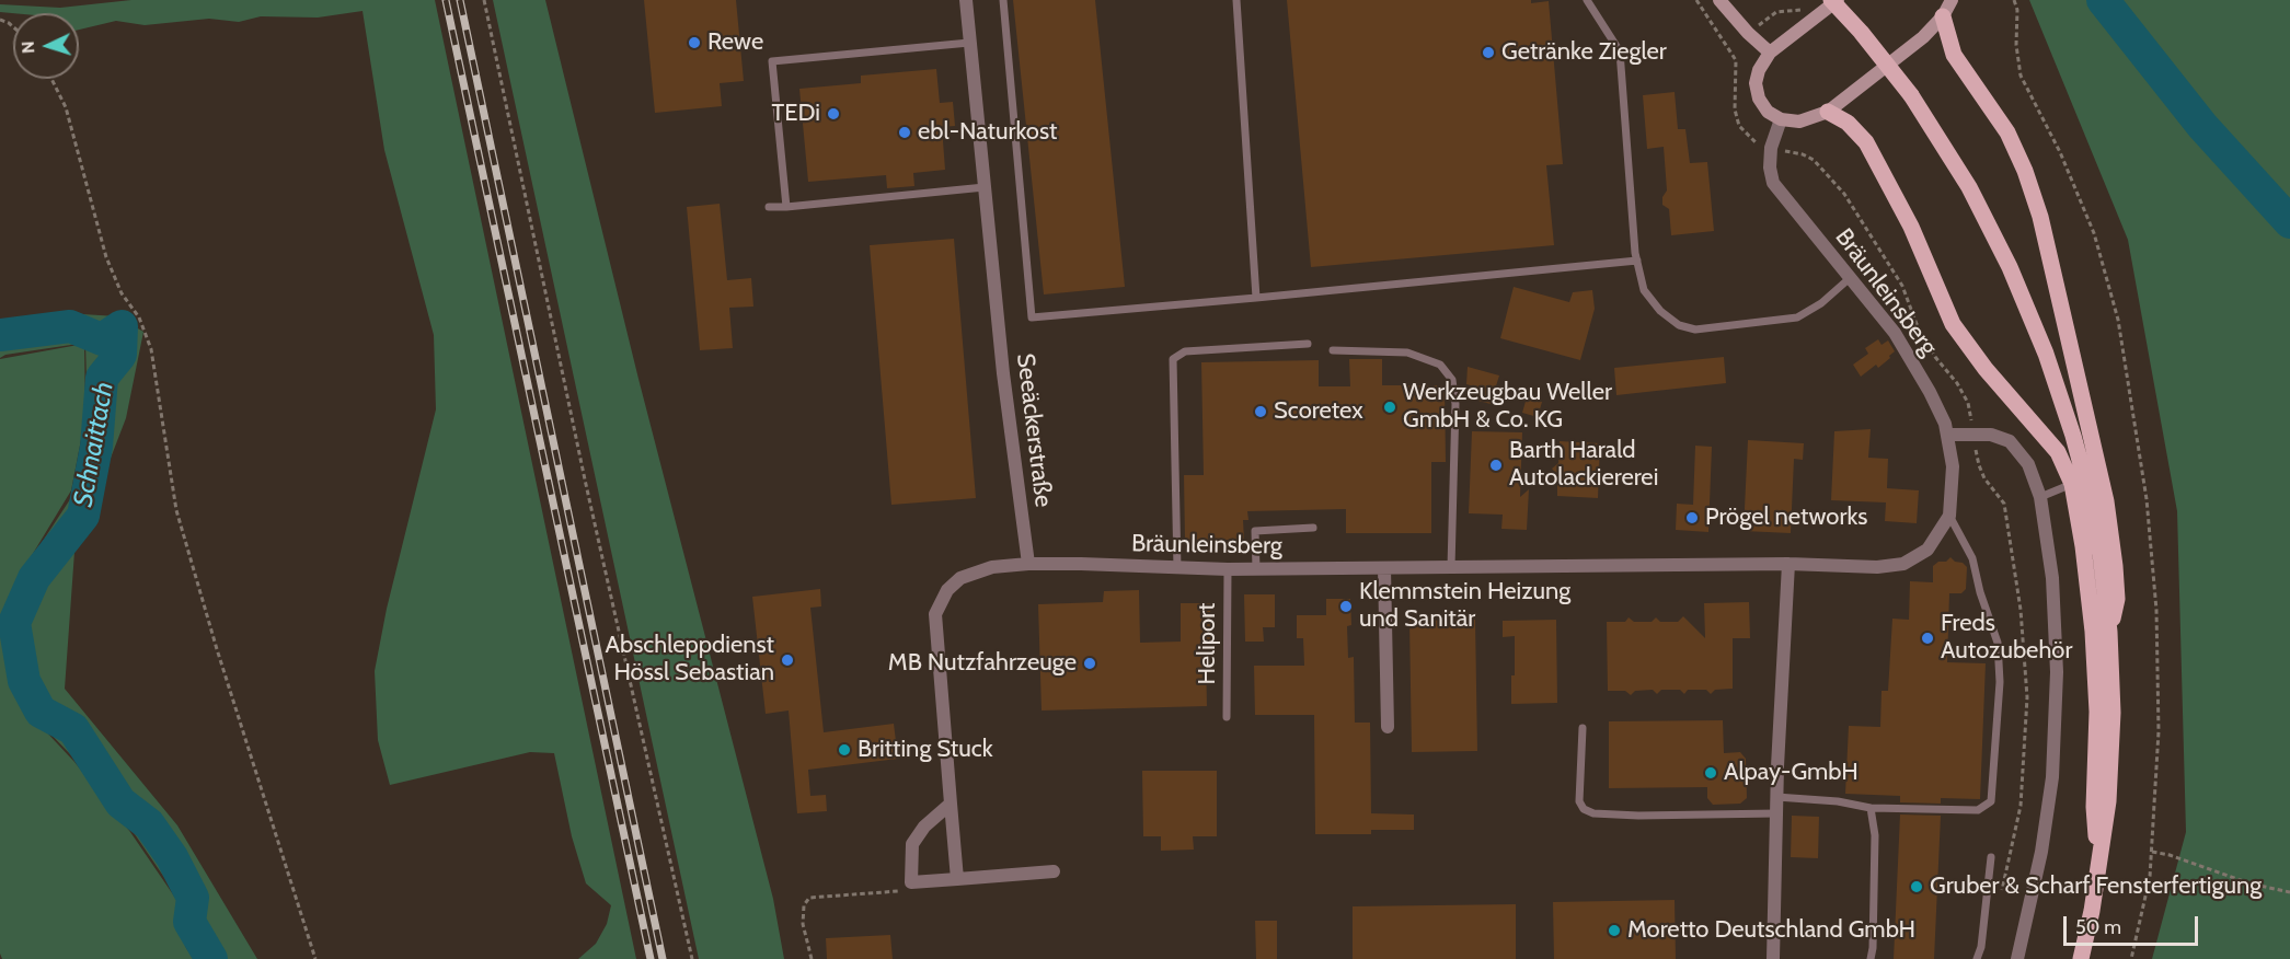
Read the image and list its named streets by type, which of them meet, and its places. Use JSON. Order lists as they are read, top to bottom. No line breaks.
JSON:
{"streets":{"street":["Bräunleinsberg","Seeäckerstraße"],"lane":["Heliport"]},"crossings":[["Bräunleinsberg","Seeäckerstraße"],["Bräunleinsberg","Heliport"]],"water":["Schnaittach"],"places":["Rewe","Getränke Ziegler","TEDi","ebl-Naturkost","Werkzeugbau Weller GmbH & Co. KG","Scoretex","Barth Harald Autolackiererei","Prögel networks","Klemmstein Heizung und Sanitär","Freds Autozubehör","Abschleppdienst Hössl Sebastian","MB Nutzfahrzeuge","Britting Stuck","Alpay-GmbH","Gruber & Scharf Fensterfertigung","Moretto Deutschland GmbH"],"scale_bar":"50 m","north":"left"}
